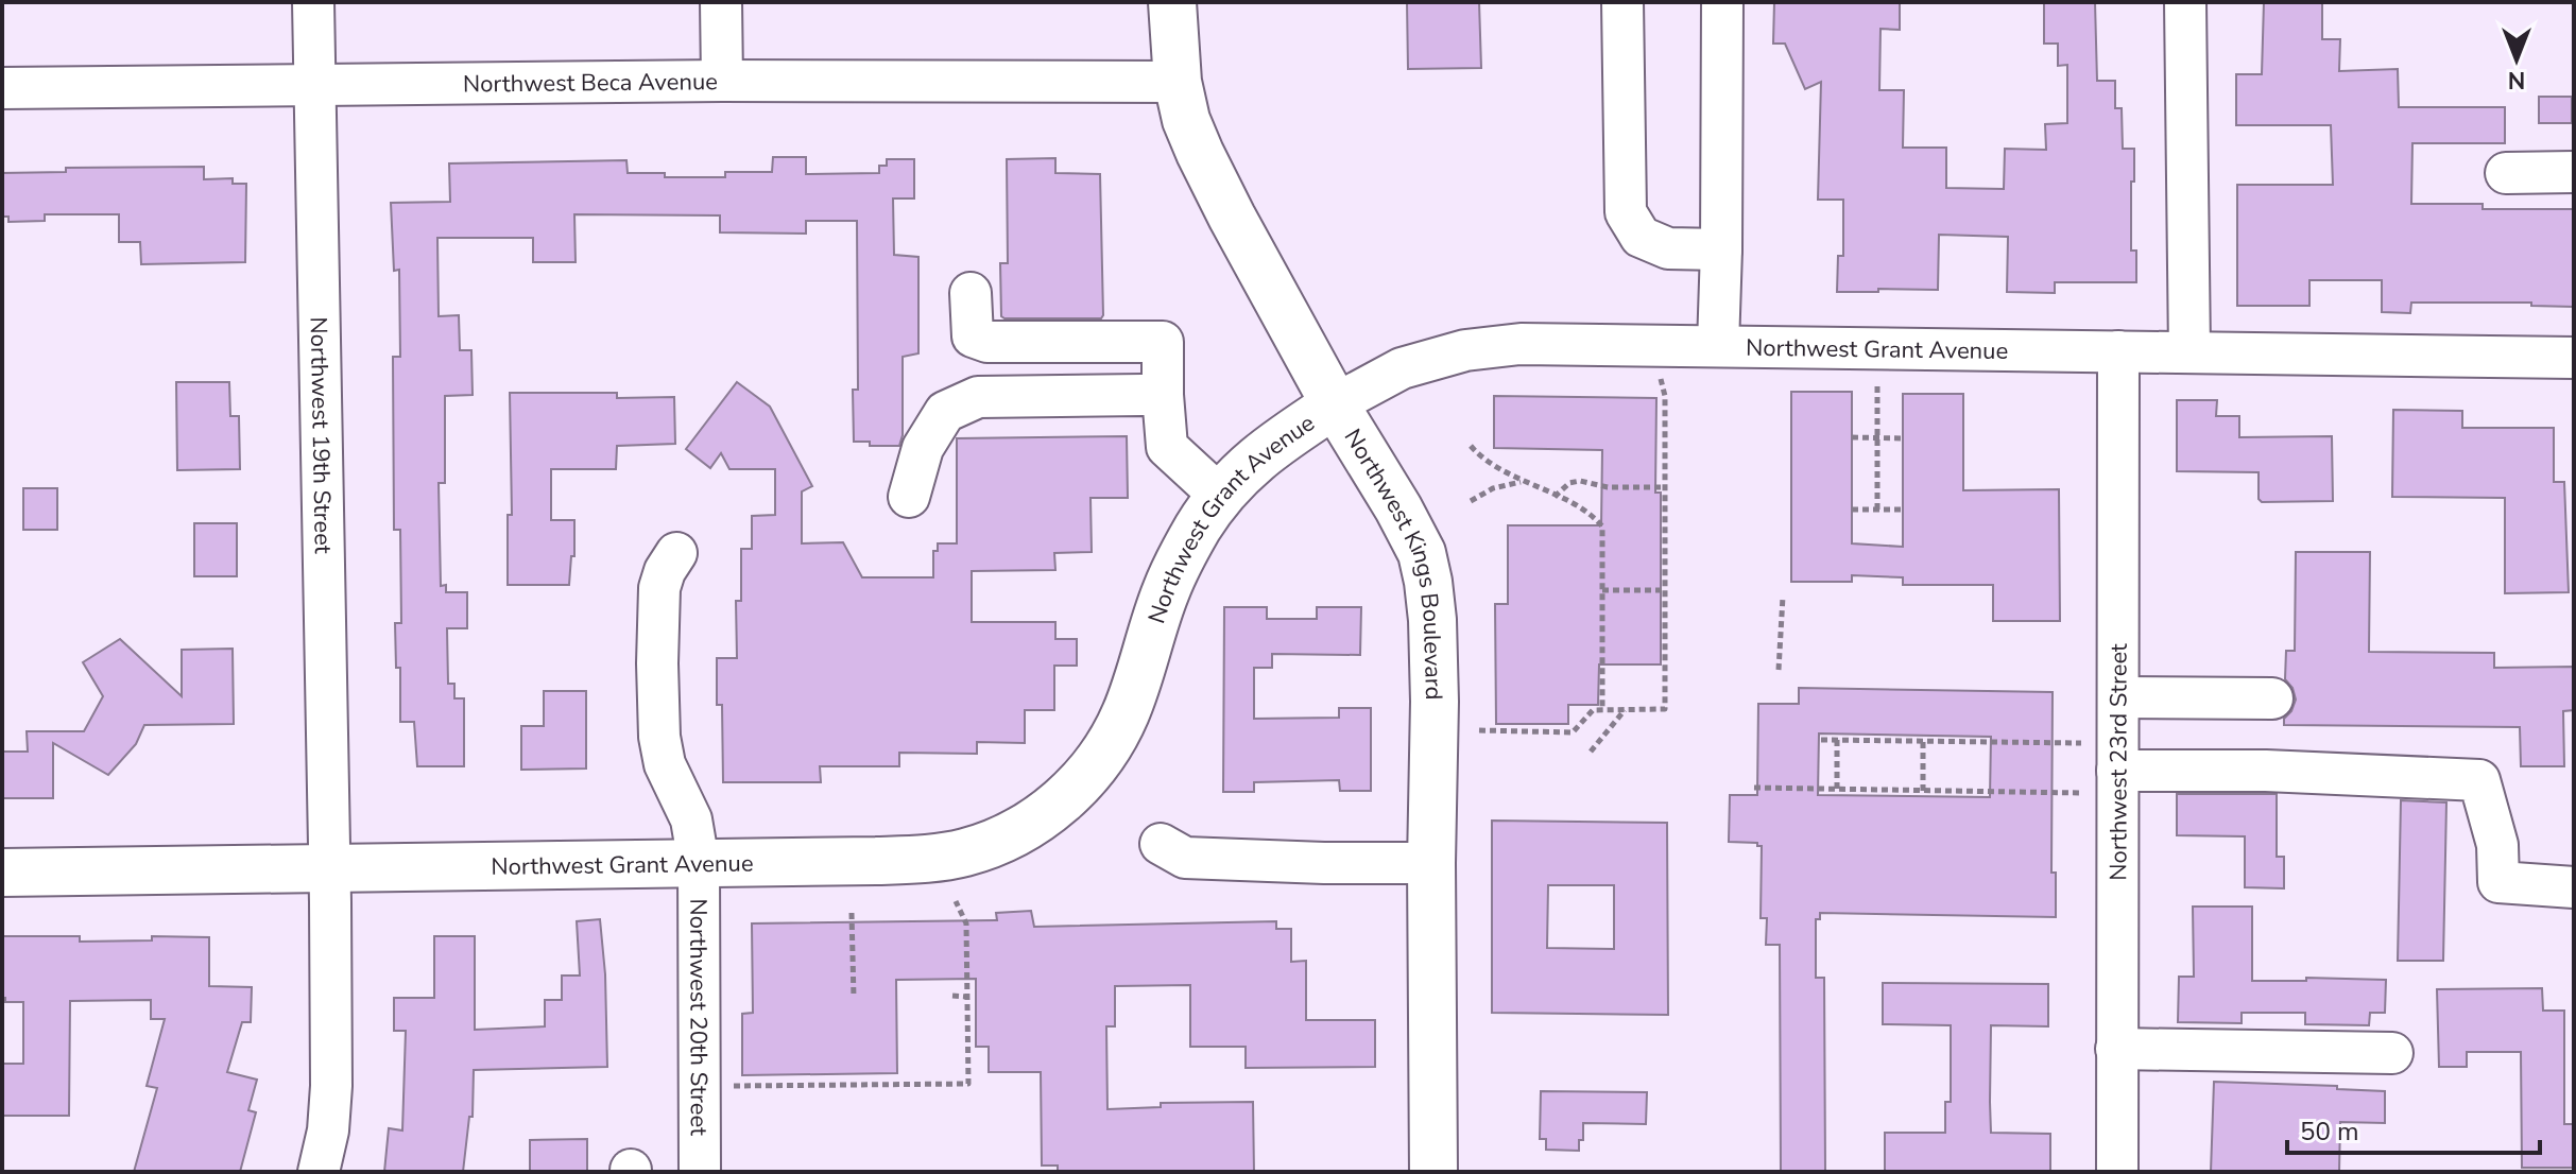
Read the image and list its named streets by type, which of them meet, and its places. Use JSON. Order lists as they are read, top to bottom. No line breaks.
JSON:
{"streets":{"main road":["Northwest Grant Avenue","Northwest Kings Boulevard"],"street":["Northwest Beca Avenue","Northwest 19th Street","Northwest 23rd Street","Northwest 20th Street"]},"crossings":[["Northwest Beca Avenue","Northwest 19th Street"],["Northwest Beca Avenue","Northwest Kings Boulevard"],["Northwest Grant Avenue","Northwest 19th Street"],["Northwest Grant Avenue","Northwest Kings Boulevard"],["Northwest Grant Avenue","Northwest 23rd Street"],["Northwest Grant Avenue","Northwest 20th Street"]],"scale_bar":"50 m","north":"bottom"}
